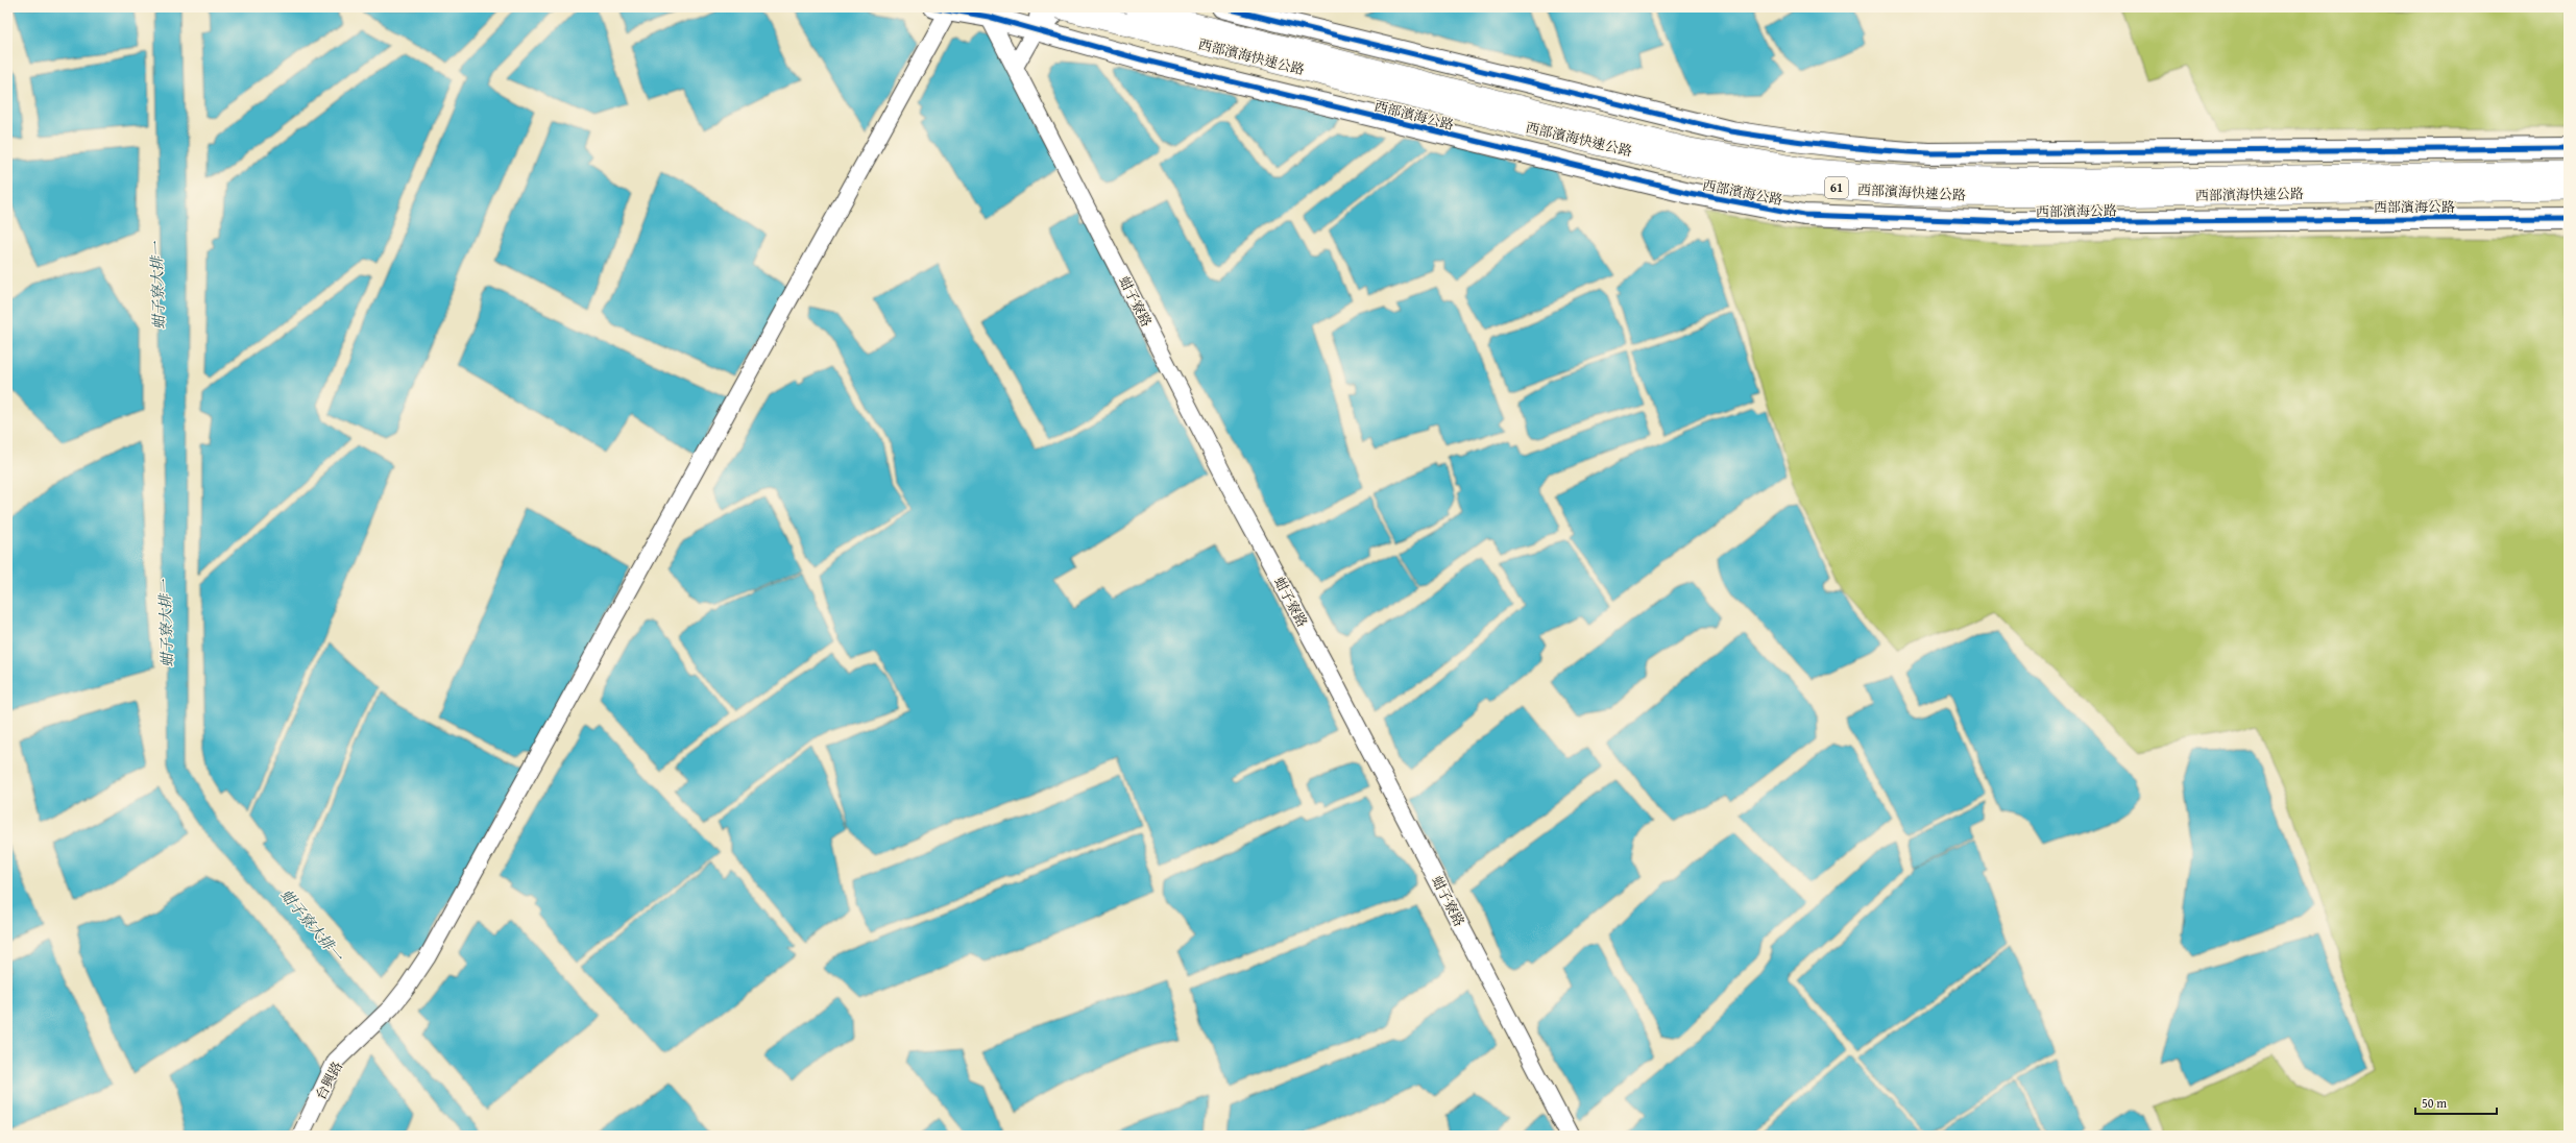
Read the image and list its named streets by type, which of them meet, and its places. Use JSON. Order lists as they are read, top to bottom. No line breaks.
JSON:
{"streets":{"highway":["西部濱海快速公路","61"],"main road":["西部濱海公路"],"street":["蚶子寮路","台興路"]},"crossings":[["西部濱海快速公路","61"],["西部濱海公路","蚶子寮路"],["西部濱海公路","台興路"]],"water":["蚶子寮大排一"],"scale_bar":"50 m"}
